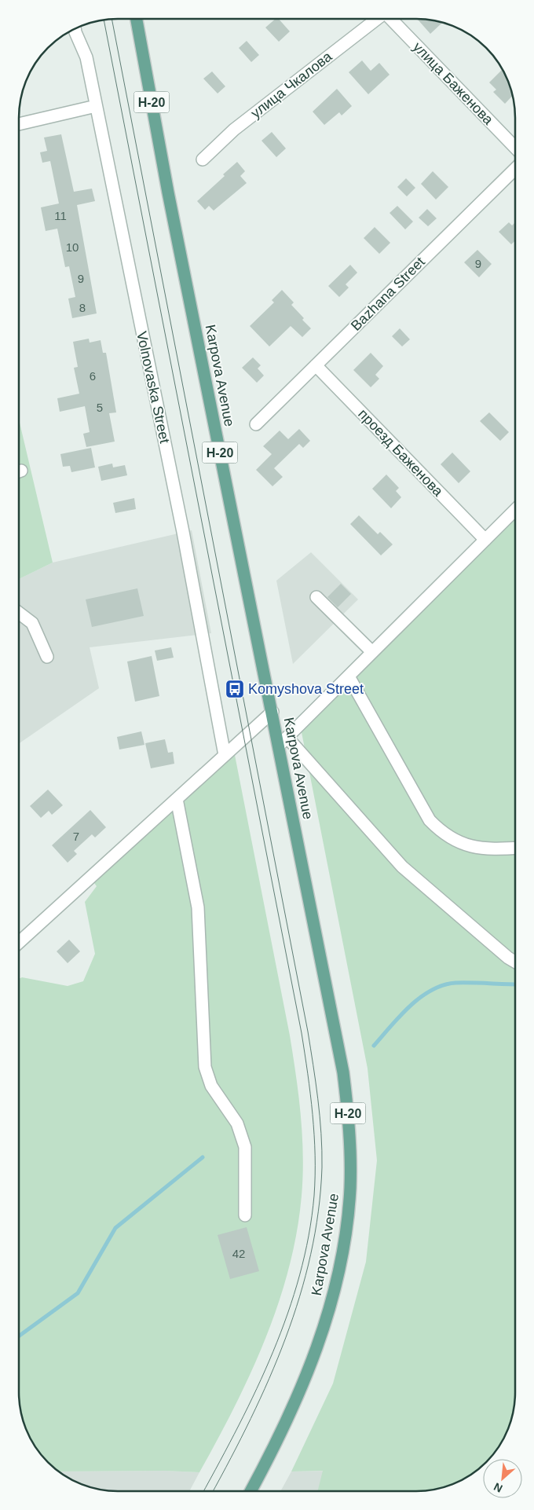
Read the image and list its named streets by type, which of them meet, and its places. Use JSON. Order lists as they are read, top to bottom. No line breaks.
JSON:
{"streets":{"main road":["Н-20","Karpova Avenue"],"street":["улица Баженова","улица Чкалова","Bazhana Street","Volnovaska Street","проезд Баженова"]},"crossings":[["Bazhana Street","проезд Баженова"]],"places":{"bus stop":["Komyshova Street"]},"house_numbers":["11","10","9","9","8","6","5","7","42"],"north":"bottom left"}
